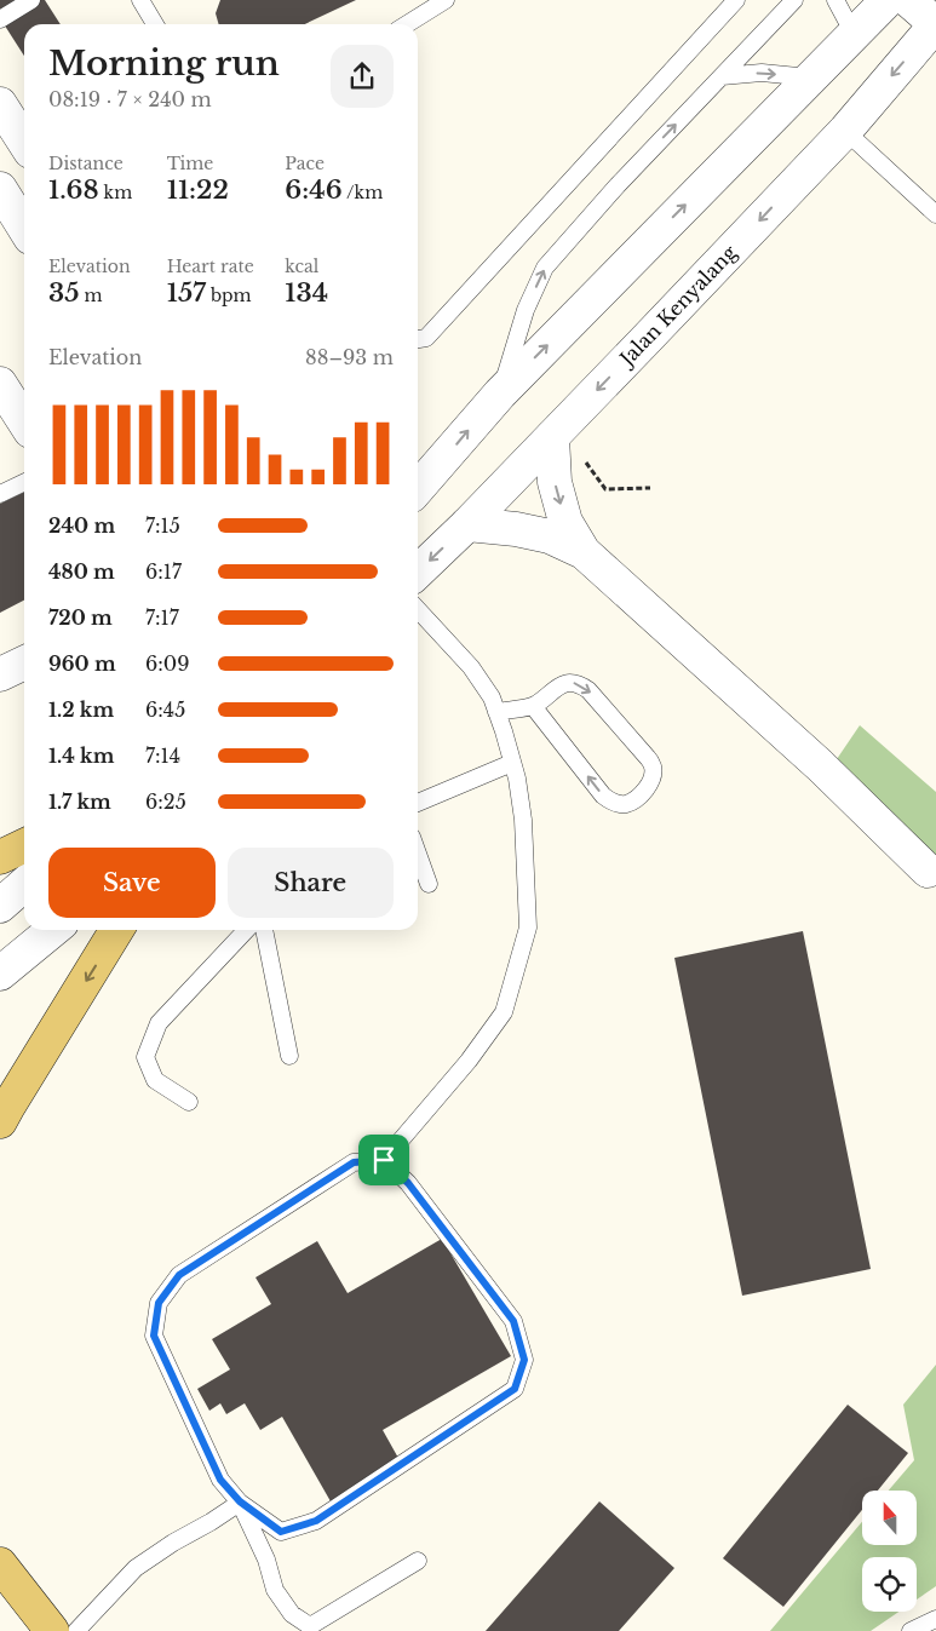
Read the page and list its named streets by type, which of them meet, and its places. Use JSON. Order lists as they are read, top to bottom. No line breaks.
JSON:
{"streets":{"street":["Jalan Kenyalang"]},"north":"top","page":{"heading":["Morning run","08:19 · 7 × 240 m"],"stats":[["Distance","1.68 km"],["Time","11:22"],["Pace","6:46 /km"],["Elevation","35 m"],["Heart rate","157 bpm"],["kcal","134"]],"chart":["Elevation","88–93 m"],"list":[{"name":"240 m","note":"7:15"},{"name":"480 m","note":"6:17"},{"name":"720 m","note":"7:17"},{"name":"960 m","note":"6:09"},{"name":"1.2 km","note":"6:45"},{"name":"1.4 km","note":"7:14"},{"name":"1.7 km","note":"6:25"}],"buttons":["Save","Share"]}}
